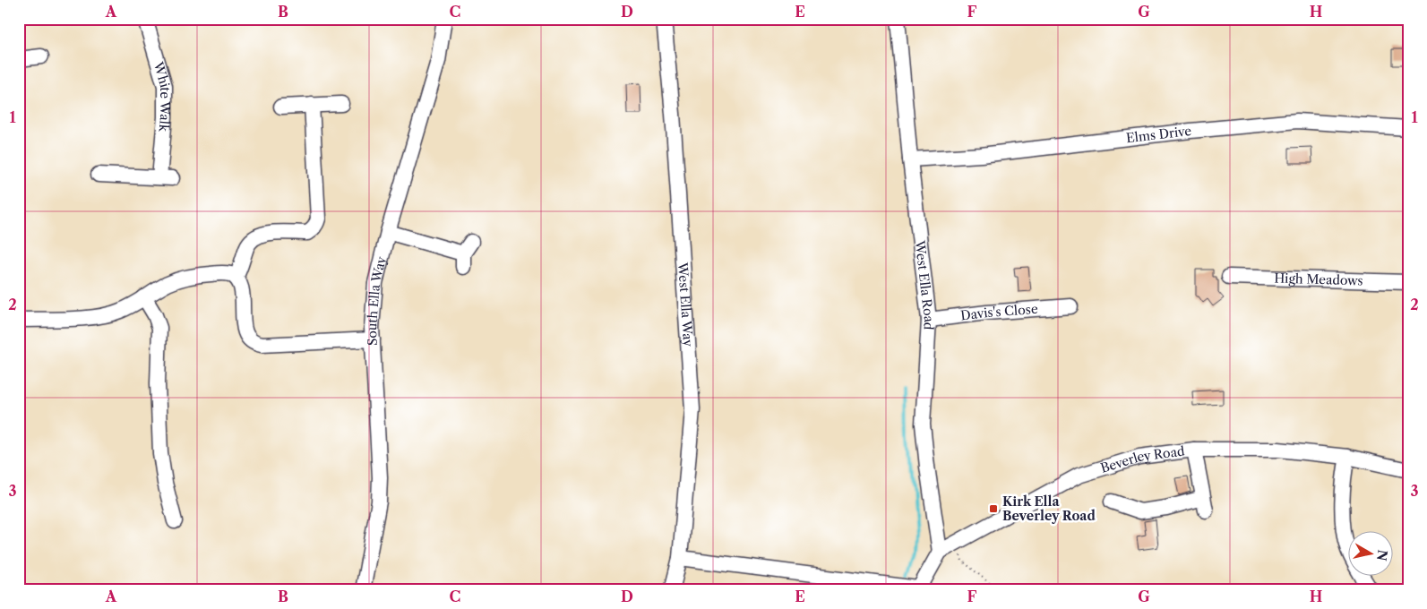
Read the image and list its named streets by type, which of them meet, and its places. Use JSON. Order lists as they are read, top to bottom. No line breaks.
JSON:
{"streets":{"street":["White Walk","Elms Drive","High Meadows","West Ella Road","South Ella Way","West Ella Way","Davis's Close","Beverley Road"]},"crossings":[["Elms Drive","West Ella Road"],["West Ella Road","Davis's Close"],["West Ella Road","Beverley Road"]],"places":{"transit":["Kirk Ella Beverley Road"]},"north":"right","grid":{"columns":["A","B","C","D","E","F","G","H"],"rows":["1","2","3"]}}
